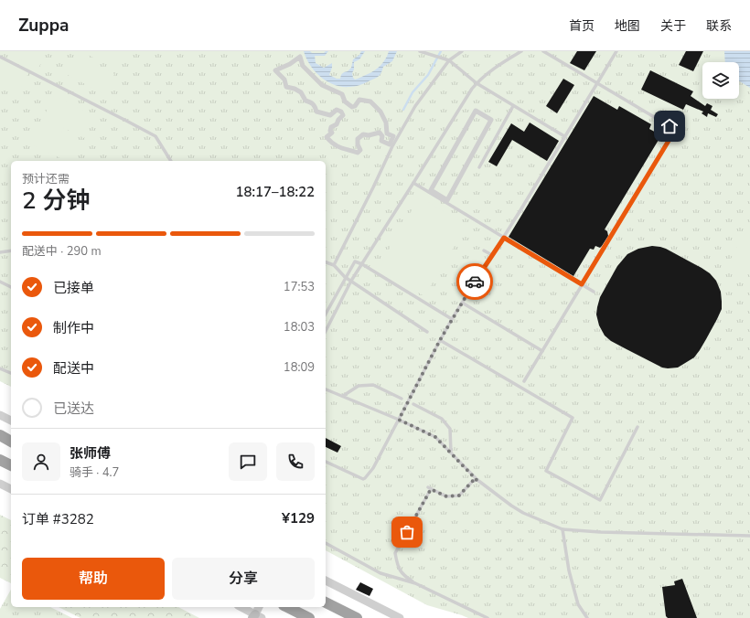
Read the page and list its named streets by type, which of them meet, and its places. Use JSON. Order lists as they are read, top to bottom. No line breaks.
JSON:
{"page":{"header":"Zuppa","nav":["首页","地图","关于","联系"],"heading":["2 分钟","预计还需","18:17–18:22"],"panel":["张师傅","骑手 · 4.7","订单 #3282","¥129"],"bar":"配送中 · 290 m","list":[["已接单","17:53"],["制作中","18:03"],["配送中","18:09"],"已送达"],"buttons":["帮助","分享"]}}
